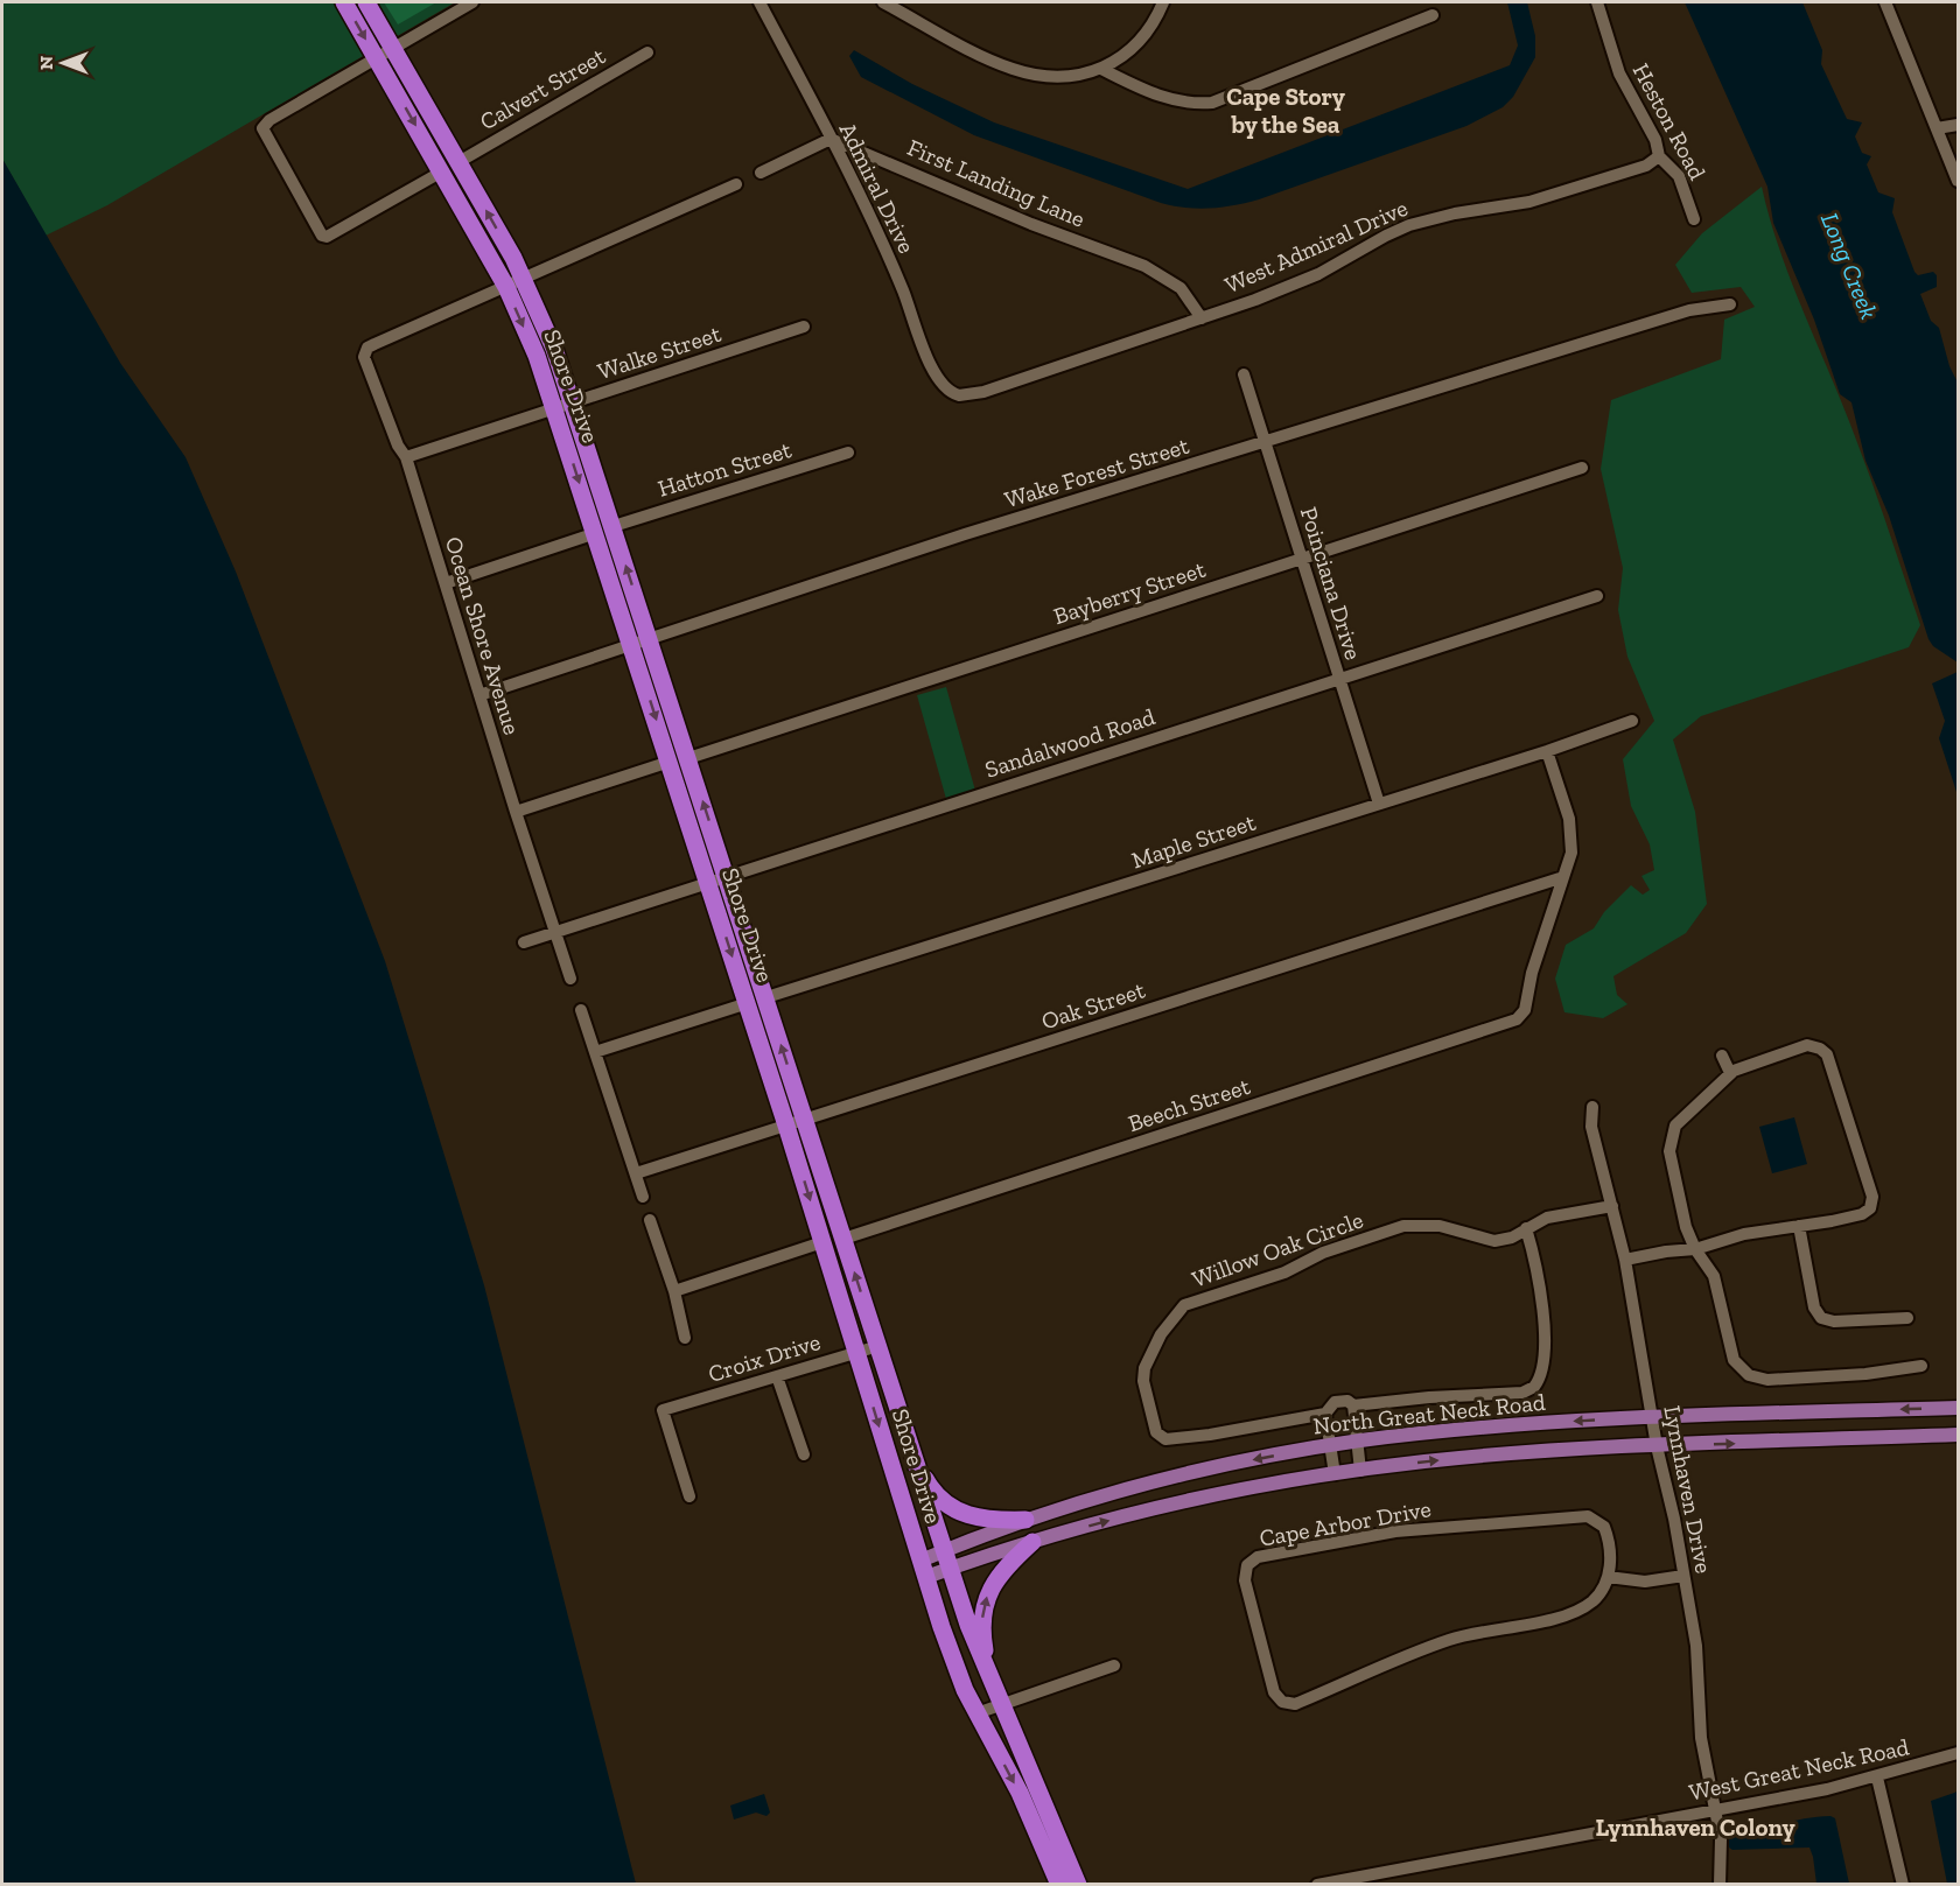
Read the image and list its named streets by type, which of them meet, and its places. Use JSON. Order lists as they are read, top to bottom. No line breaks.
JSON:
{"streets":{"highway":["Shore Drive"],"main road":["North Great Neck Road"],"street":["Calvert Street","Heston Road","First Landing Lane","Admiral Drive","West Admiral Drive","Walke Street","Hatton Street","Wake Forest Street","Poinciana Drive","Bayberry Street","Ocean Shore Avenue","Sandalwood Road","Maple Street","Oak Street","Beech Street","Willow Oak Circle","Croix Drive","Lynnhaven Drive","Cape Arbor Drive","West Great Neck Road"]},"crossings":[["Calvert Street","Shore Drive"],["Heston Road","West Admiral Drive"],["First Landing Lane","Admiral Drive"],["First Landing Lane","West Admiral Drive"],["Admiral Drive","West Admiral Drive"],["Walke Street","Shore Drive"],["Walke Street","Ocean Shore Avenue"],["Shore Drive","Hatton Street"],["Shore Drive","Wake Forest Street"],["Shore Drive","Bayberry Street"],["Shore Drive","Ocean Shore Avenue"],["Shore Drive","Sandalwood Road"],["Shore Drive","Maple Street"],["Shore Drive","Oak Street"],["Shore Drive","Beech Street"],["Shore Drive","Croix Drive"],["Shore Drive","North Great Neck Road"],["Wake Forest Street","Poinciana Drive"],["Wake Forest Street","Ocean Shore Avenue"],["Poinciana Drive","Bayberry Street"],["Poinciana Drive","Sandalwood Road"],["Poinciana Drive","Maple Street"],["Ocean Shore Avenue","Sandalwood Road"],["Oak Street","Beech Street"],["Willow Oak Circle","Lynnhaven Drive"],["North Great Neck Road","Lynnhaven Drive"],["Lynnhaven Drive","West Great Neck Road"]],"districts":["Cape Story by the Sea","Lynnhaven Colony"],"water":["Long Creek"],"north":"left"}
